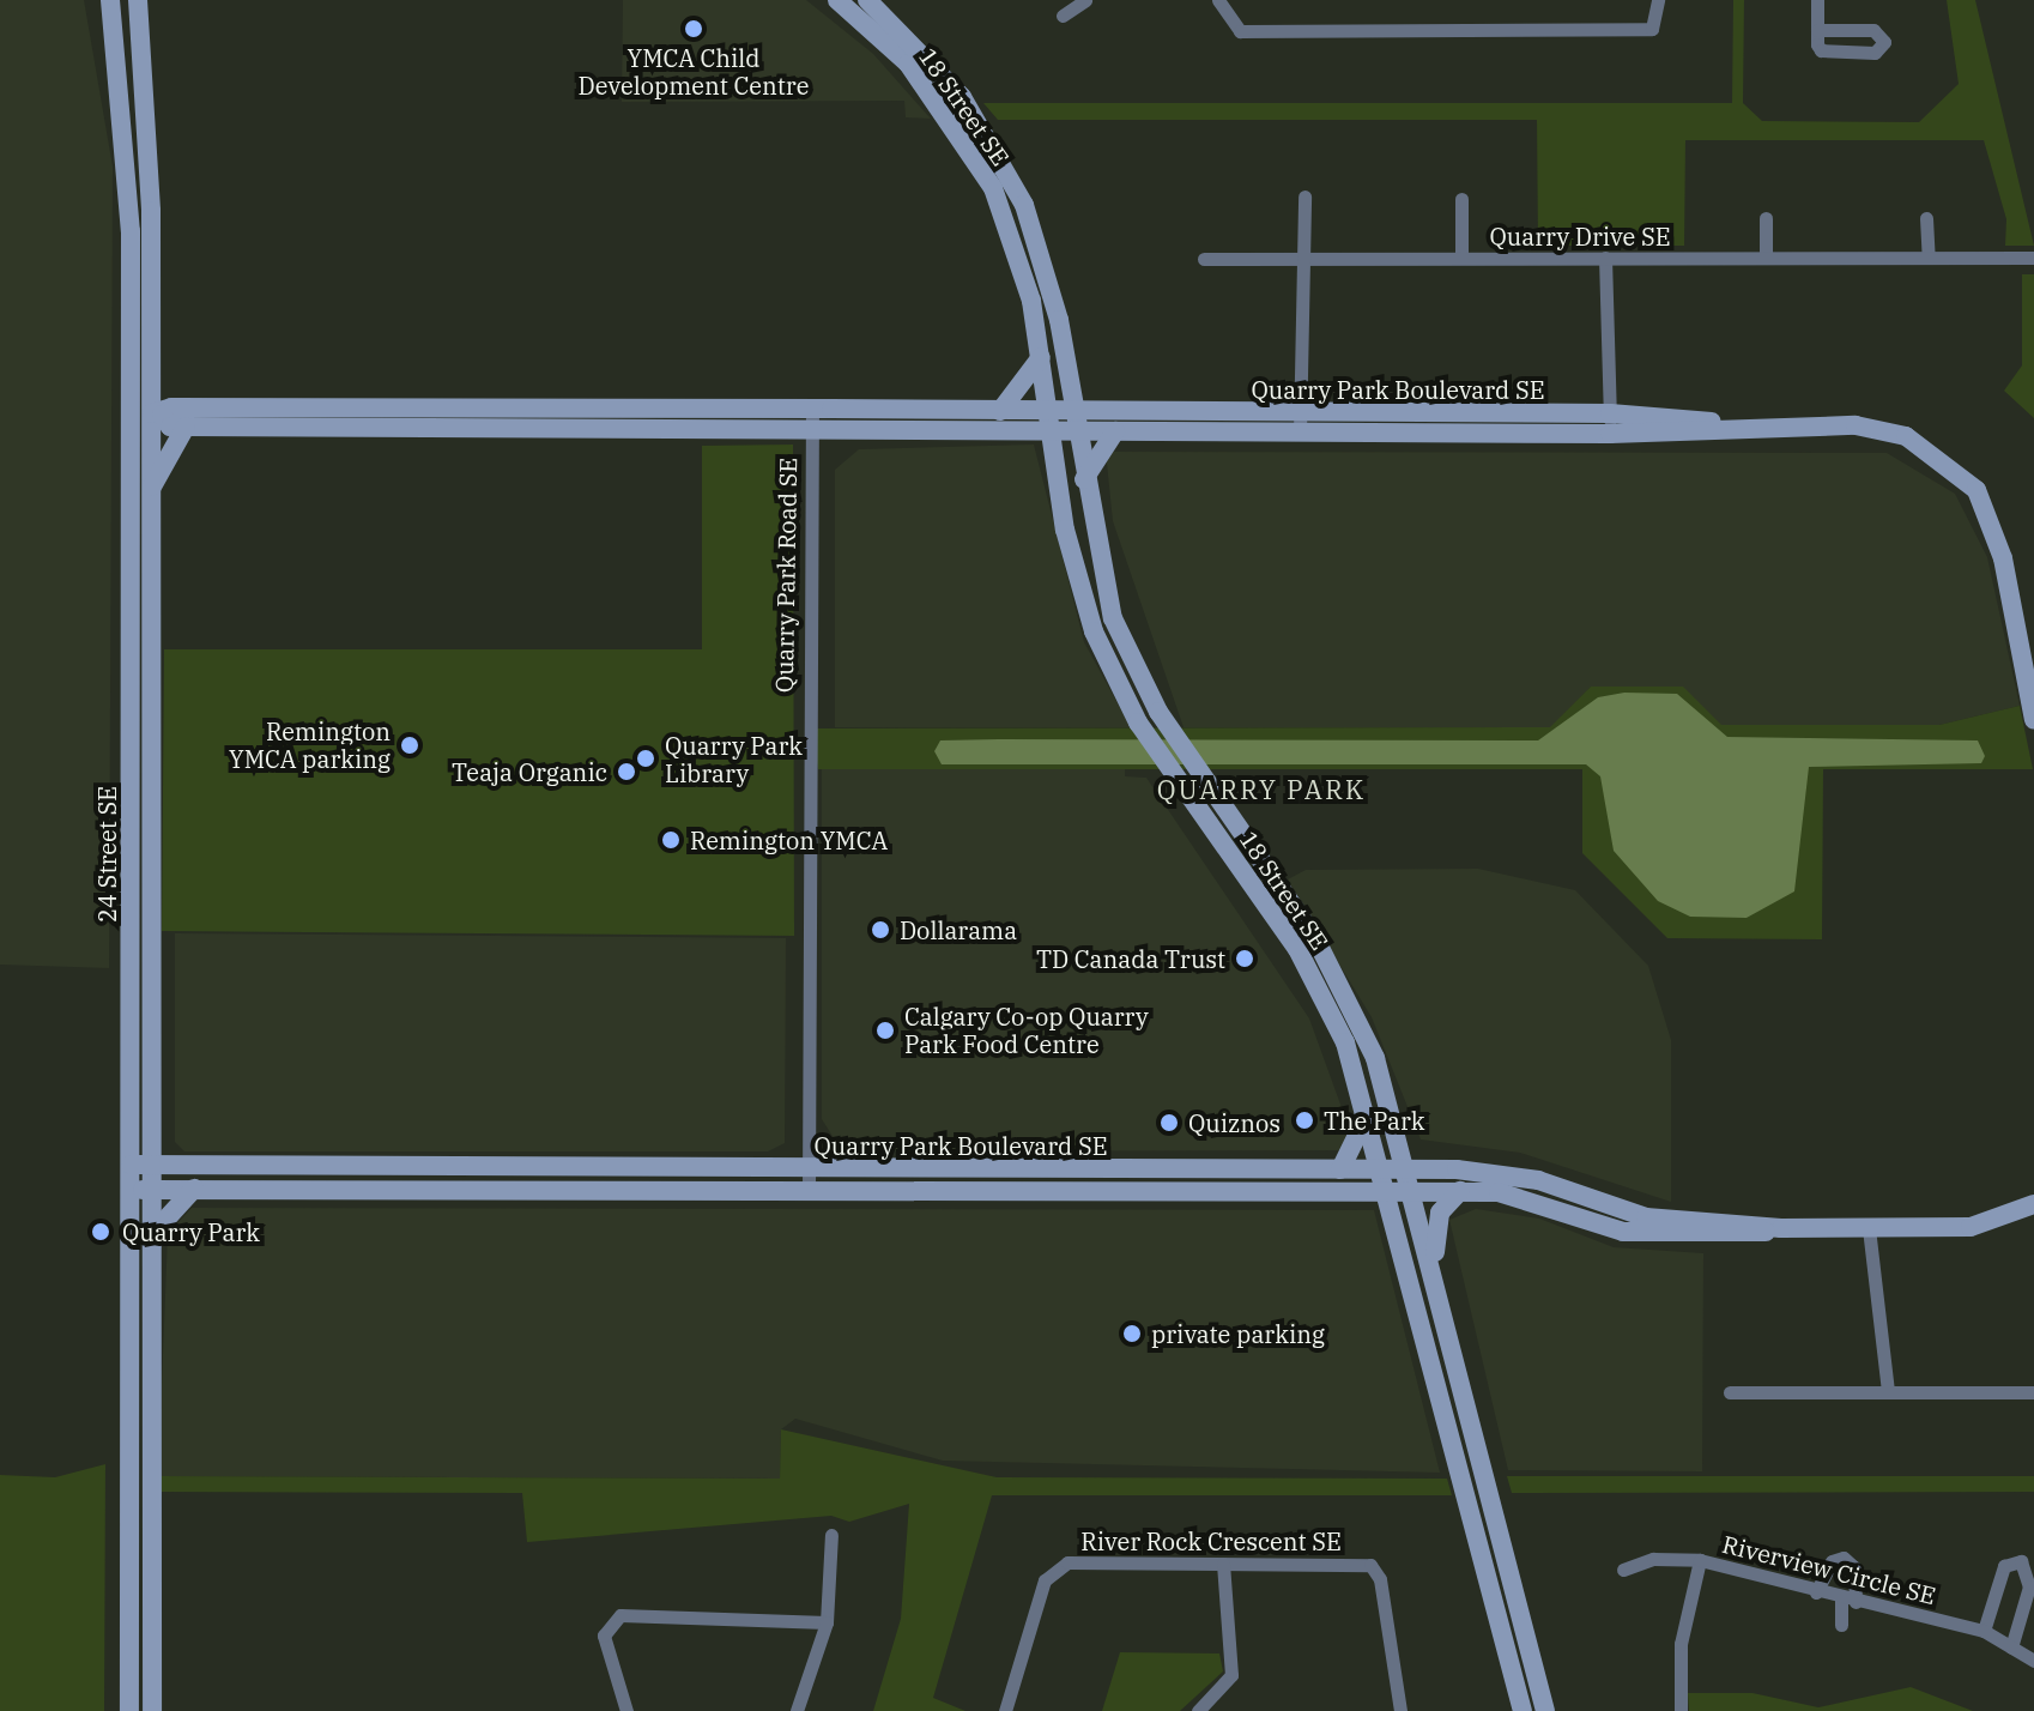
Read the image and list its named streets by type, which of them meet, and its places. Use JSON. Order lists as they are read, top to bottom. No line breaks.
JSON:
{"streets":{"main road":["18 Street SE","Quarry Park Boulevard SE","Quarry Park Road SE","24 Street SE"],"street":["Quarry Drive SE","River Rock Crescent SE","Riverview Circle SE"]},"crossings":[["18 Street SE","Quarry Park Boulevard SE"],["18 Street SE","Quarry Park Road SE"],["Quarry Park Boulevard SE","Quarry Park Road SE"],["Quarry Park Boulevard SE","24 Street SE"]],"districts":["QUARRY PARK"],"places":["YMCA Child Development Centre","Remington YMCA parking","Quarry Park Library","Teaja Organic","Remington YMCA","Dollarama","TD Canada Trust","Calgary Co-op Quarry Park Food Centre","The Park","Quiznos","Quarry Park","private parking"]}
